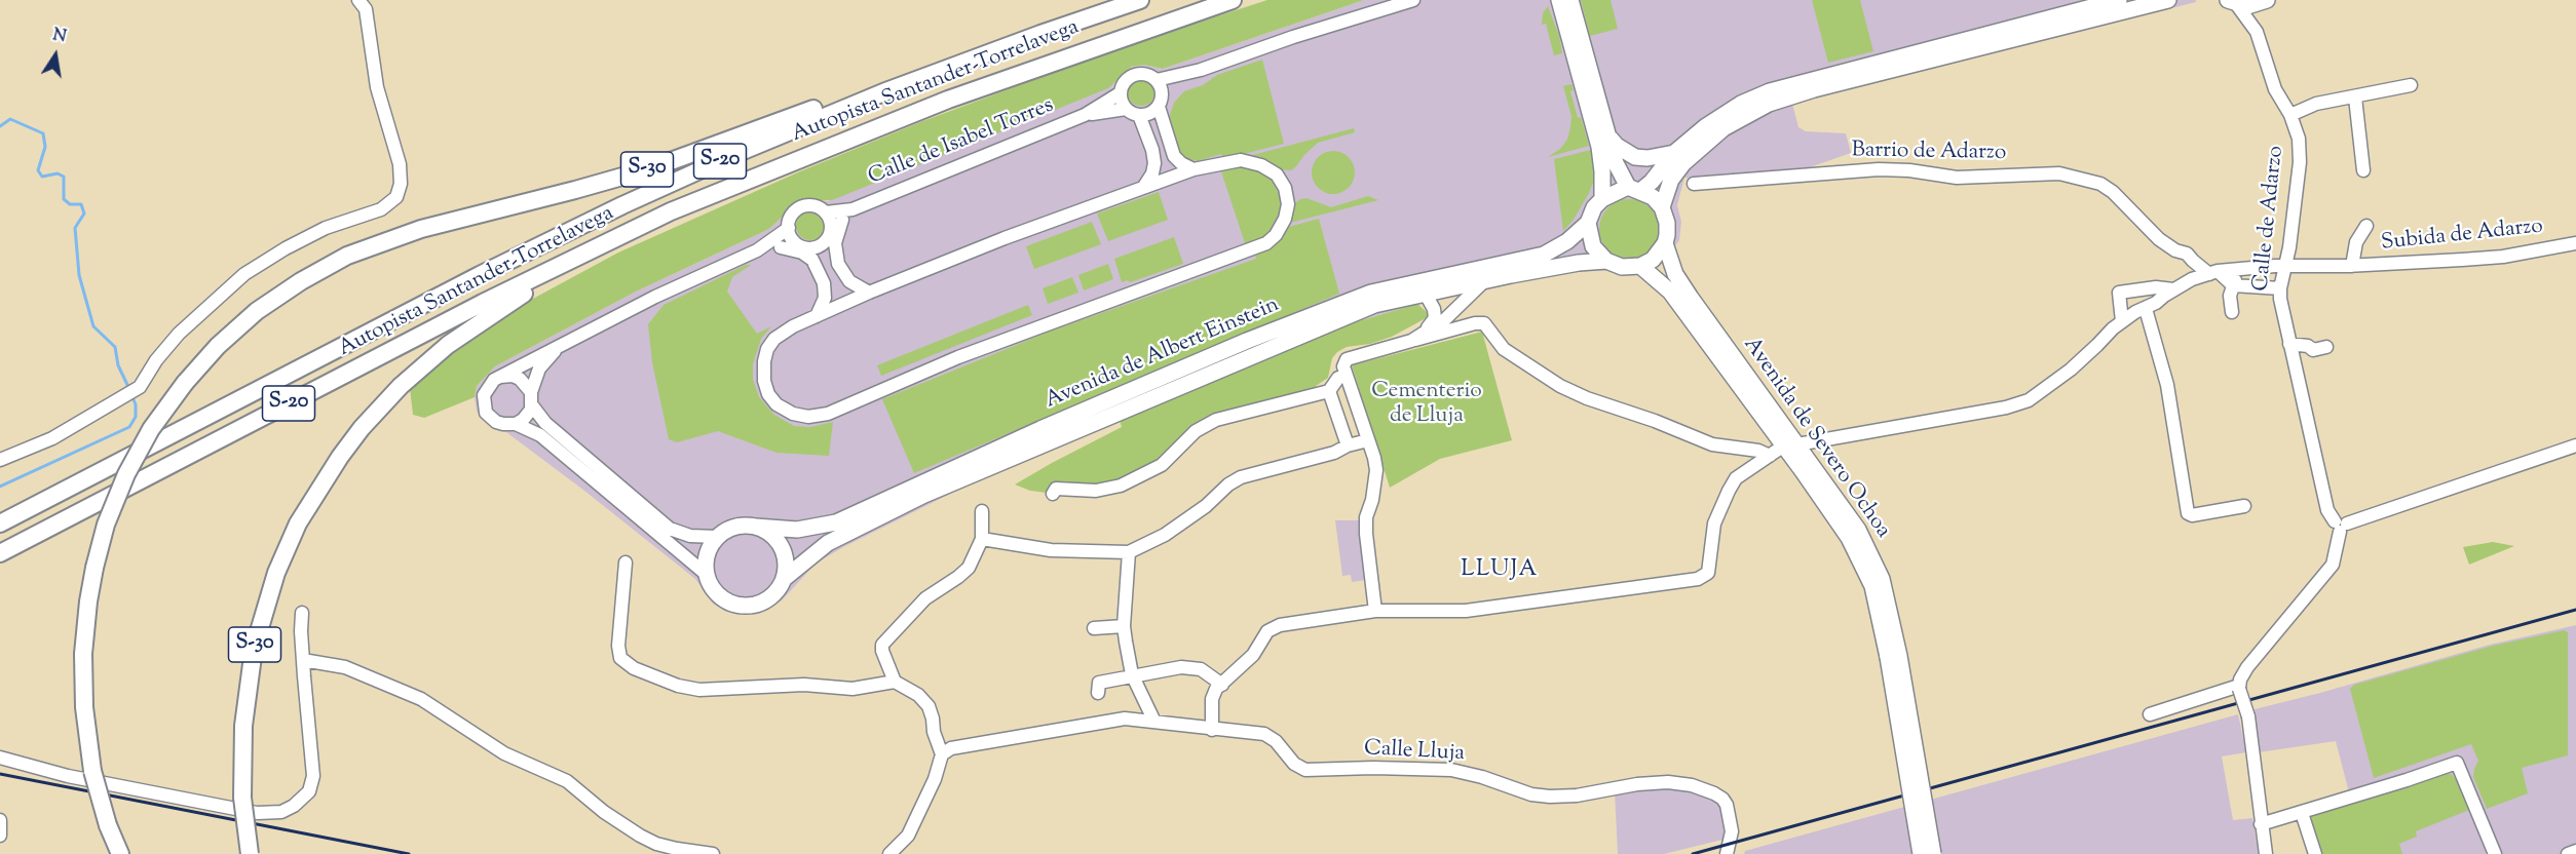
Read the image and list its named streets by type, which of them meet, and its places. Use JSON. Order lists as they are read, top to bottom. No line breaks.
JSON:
{"streets":{"highway":["Autopista Santander-Torrelavega","S-20","S-30"],"main road":["Avenida de Albert Einstein","Avenida de Severo Ochoa"],"street":["Calle de Isabel Torres","Barrio de Adarzo","Calle de Adarzo","Subida de Adarzo","Calle Lluja"]},"crossings":[["Autopista Santander-Torrelavega","S-30"],["Barrio de Adarzo","Subida de Adarzo"],["Calle de Adarzo","Subida de Adarzo"],["Avenida de Albert Einstein","Avenida de Severo Ochoa"]],"districts":["LLUJA"],"parks":["Cementerio de Lluja"],"north":"top"}
